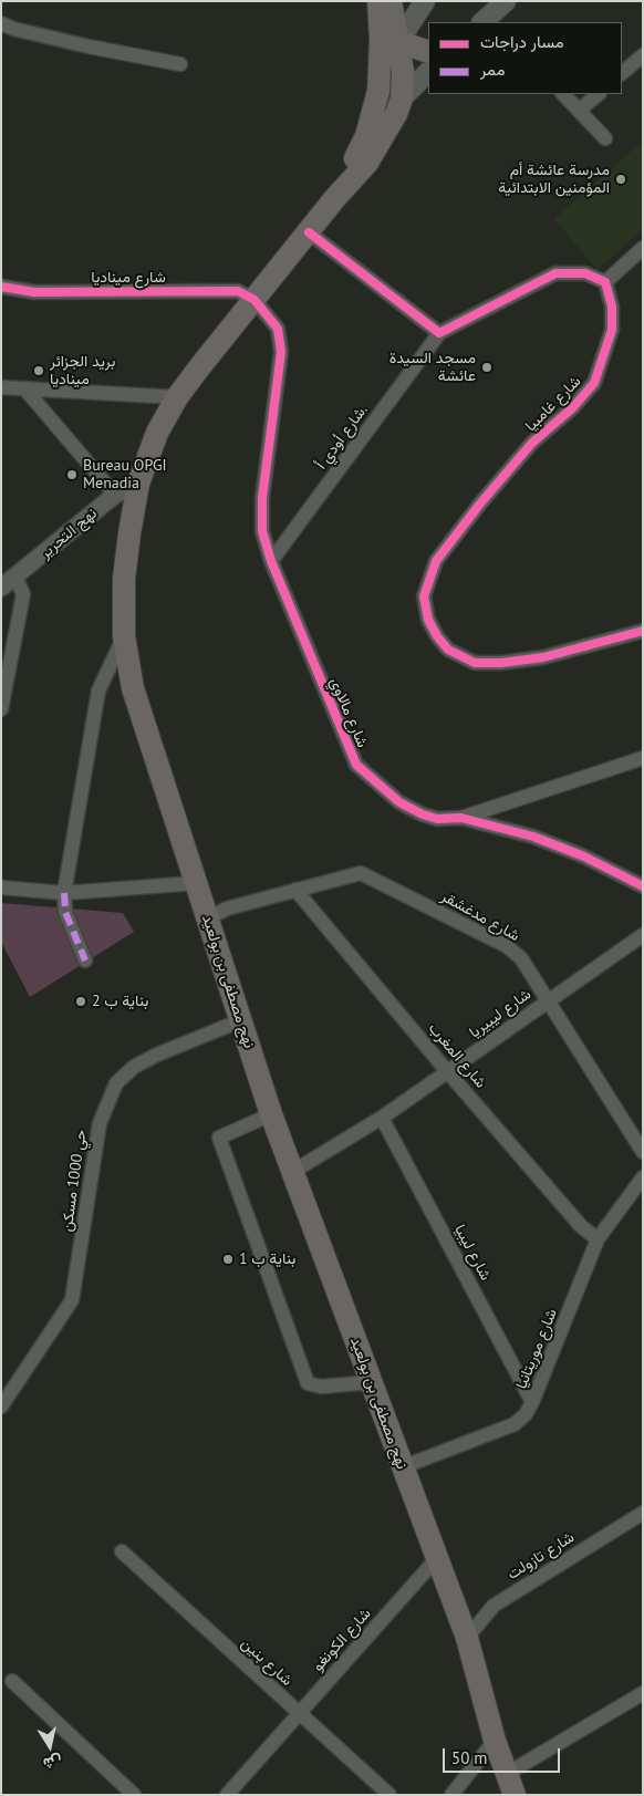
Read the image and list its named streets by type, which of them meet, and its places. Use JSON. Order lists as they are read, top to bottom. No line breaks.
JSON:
{"streets":{"main road":["نهج مصطفى بن بولعيد"],"street":["شارع ميناديا","شارع غامبيا","شارع أودي أ.","نهج التحرير","شارع مالاوي","شارع مدغشقر","شارع ليبيريا","شارع المغرب","حي 1000 مسكن","شارع ليبيا","شارع موريتانيا","شارع تازولت","شارع الكونغو","شارع بنين"]},"crossings":[["شارع ميناديا","شارع مالاوي"],["شارع ميناديا","نهج مصطفى بن بولعيد"],["شارع أودي أ.","شارع مالاوي"],["نهج التحرير","نهج مصطفى بن بولعيد"],["شارع مالاوي","نهج مصطفى بن بولعيد"],["شارع مدغشقر","نهج مصطفى بن بولعيد"],["شارع مدغشقر","شارع ليبيريا"],["شارع مدغشقر","شارع المغرب"],["نهج مصطفى بن بولعيد","شارع ليبيريا"],["نهج مصطفى بن بولعيد","حي 1000 مسكن"],["نهج مصطفى بن بولعيد","شارع موريتانيا"],["نهج مصطفى بن بولعيد","شارع تازولت"],["نهج مصطفى بن بولعيد","شارع الكونغو"],["شارع ليبيريا","شارع المغرب"],["شارع ليبيريا","شارع ليبيا"],["شارع المغرب","شارع موريتانيا"],["شارع ليبيا","شارع موريتانيا"],["شارع الكونغو","شارع بنين"]],"places":["مدرسة عائشة أم المؤمنين الابتدائية","مسجد السيدة عائشة","بريد الجزائر ميناديا","Bureau OPGI Menadia","بناية ب 2","بناية ب 1"],"legend":["مسار دراجات","ممر"],"scale_bar":"50 m","north":"bottom"}
